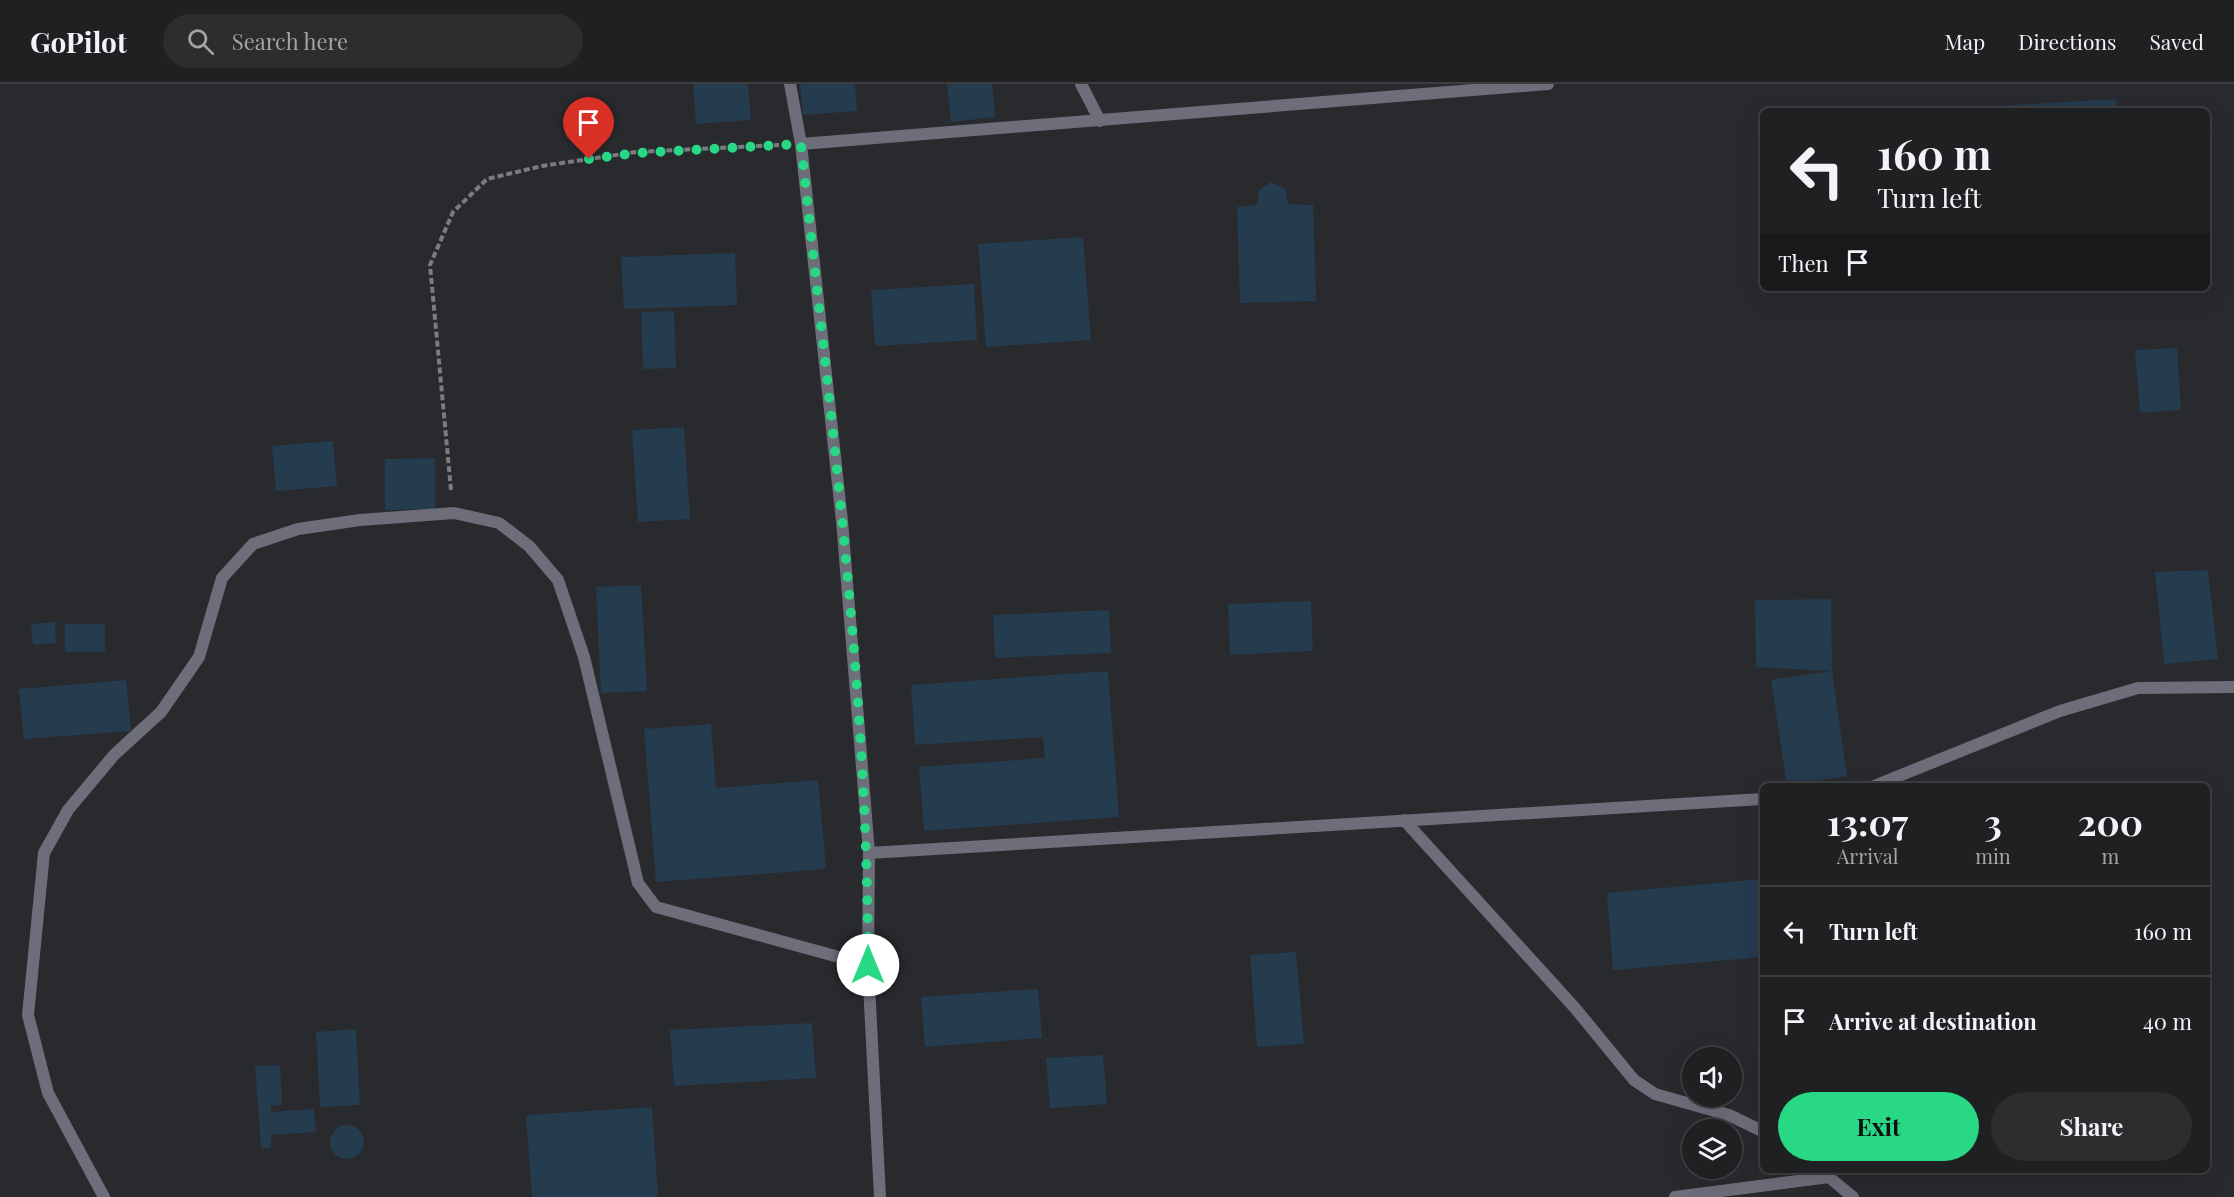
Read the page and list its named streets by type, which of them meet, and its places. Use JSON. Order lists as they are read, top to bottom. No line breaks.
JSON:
{"page":{"header":"GoPilot","search":"Search here","nav":["Map","Directions","Saved"],"turn":["160 m","Turn left"],"then":"Then","eta":["13:07","Arrival","3","min","200","m"],"list":[{"name":"Turn left","value":"160 m"},{"name":"Arrive at destination","value":"40 m"}],"buttons":["Exit","Share"]}}
